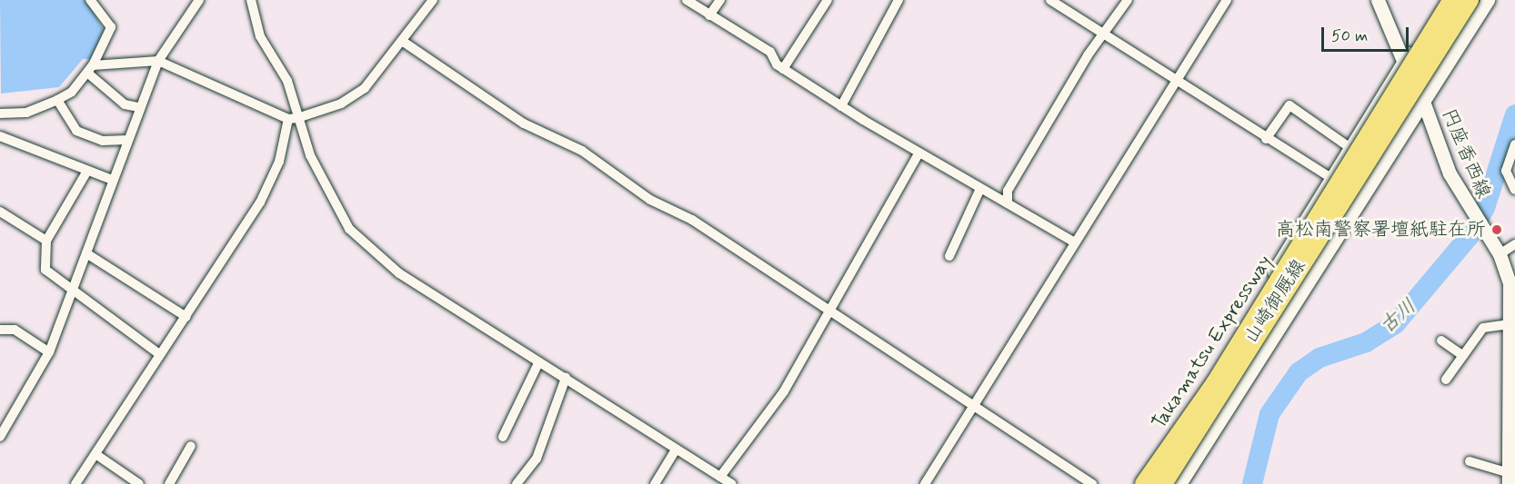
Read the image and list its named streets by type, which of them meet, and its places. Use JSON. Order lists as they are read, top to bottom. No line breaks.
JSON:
{"streets":{"highway":["Takamatsu Expressway"],"main road":["円座香西線","山崎御厩線"]},"crossings":[["円座香西線","山崎御厩線"]],"water":["古川"],"places":["高松南警察署壇紙駐在所"],"scale_bar":"50 m"}
